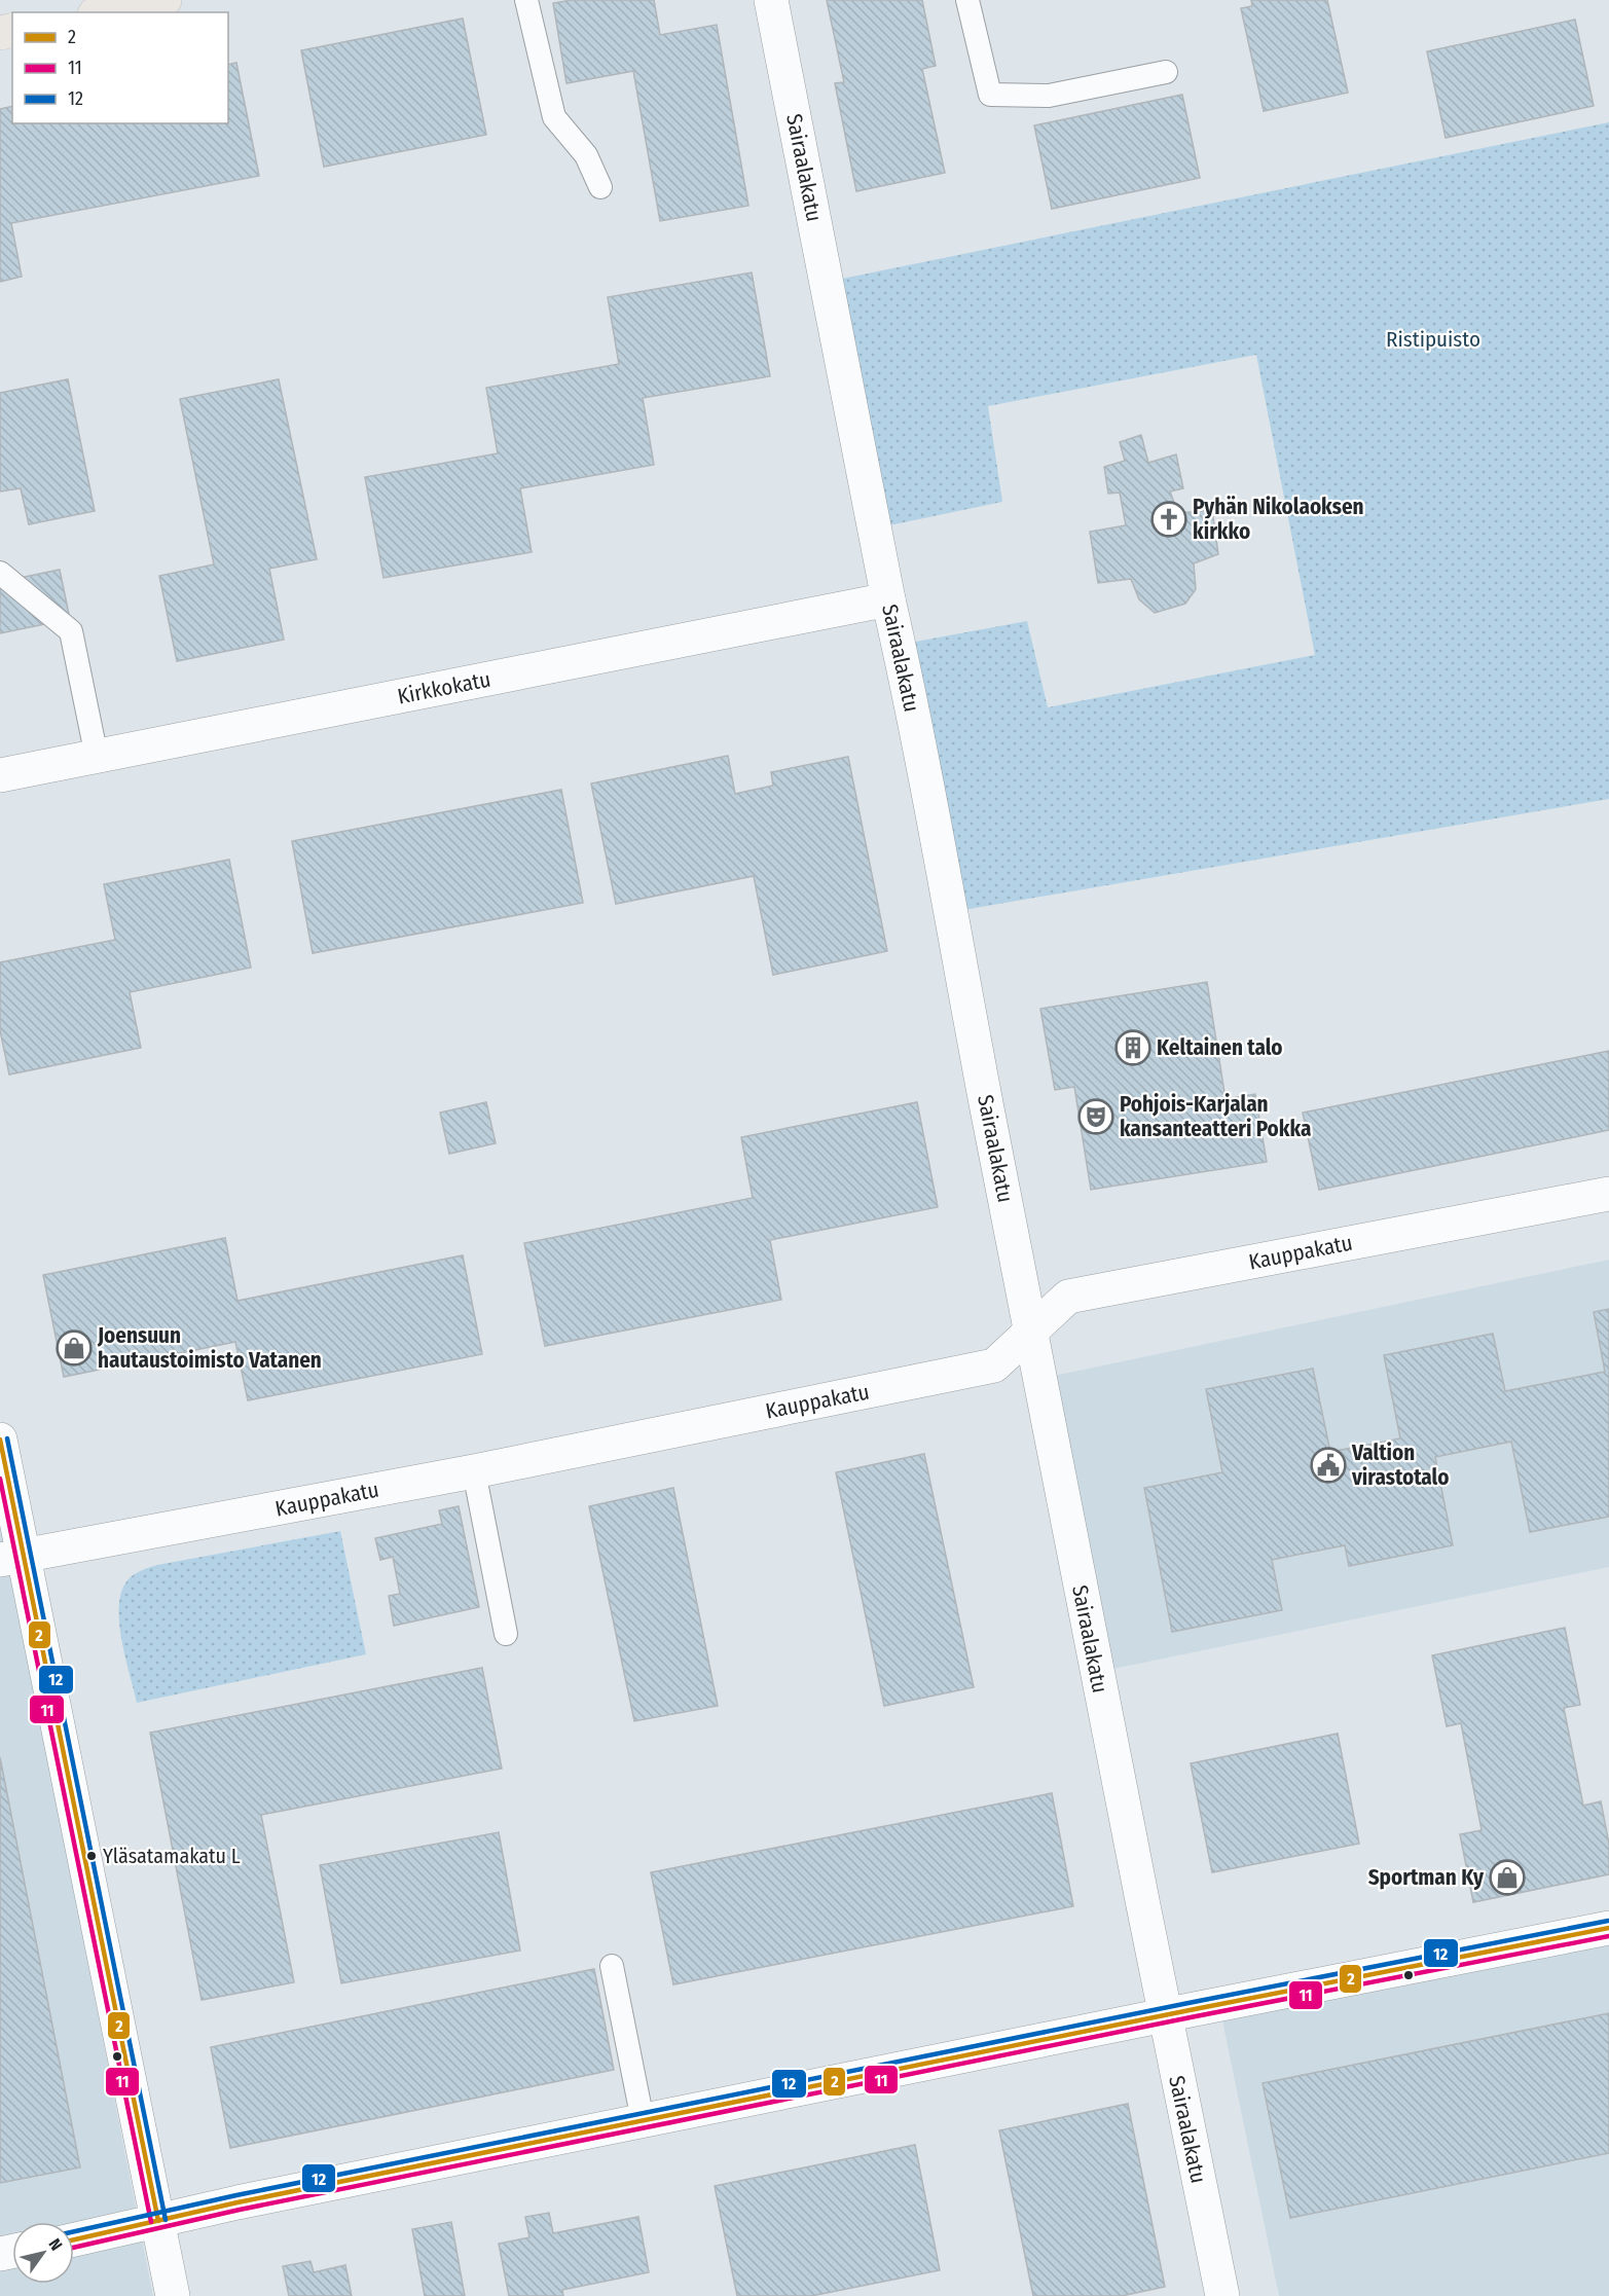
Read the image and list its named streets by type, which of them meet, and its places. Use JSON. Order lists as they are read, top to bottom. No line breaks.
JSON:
{"streets":{"street":["Sairaalakatu","Kirkkokatu","Kauppakatu"]},"crossings":[["Sairaalakatu","Kirkkokatu"],["Sairaalakatu","Kauppakatu"]],"parks":["Ristipuisto"],"places":{"church":["Pyhän Nikolaoksen kirkko"],"building":["Keltainen talo"],"theatre":["Pohjois-Karjalan kansanteatteri Pokka"],"shop":["Joensuun hautaustoimisto Vatanen","Sportman Ky"],"public building":["Valtion virastotalo"],"other":["Yläsatamakatu L"]},"lines":["transit line 12","transit line 2","transit line 11"],"legend":["2","11","12"],"north":"top right"}
